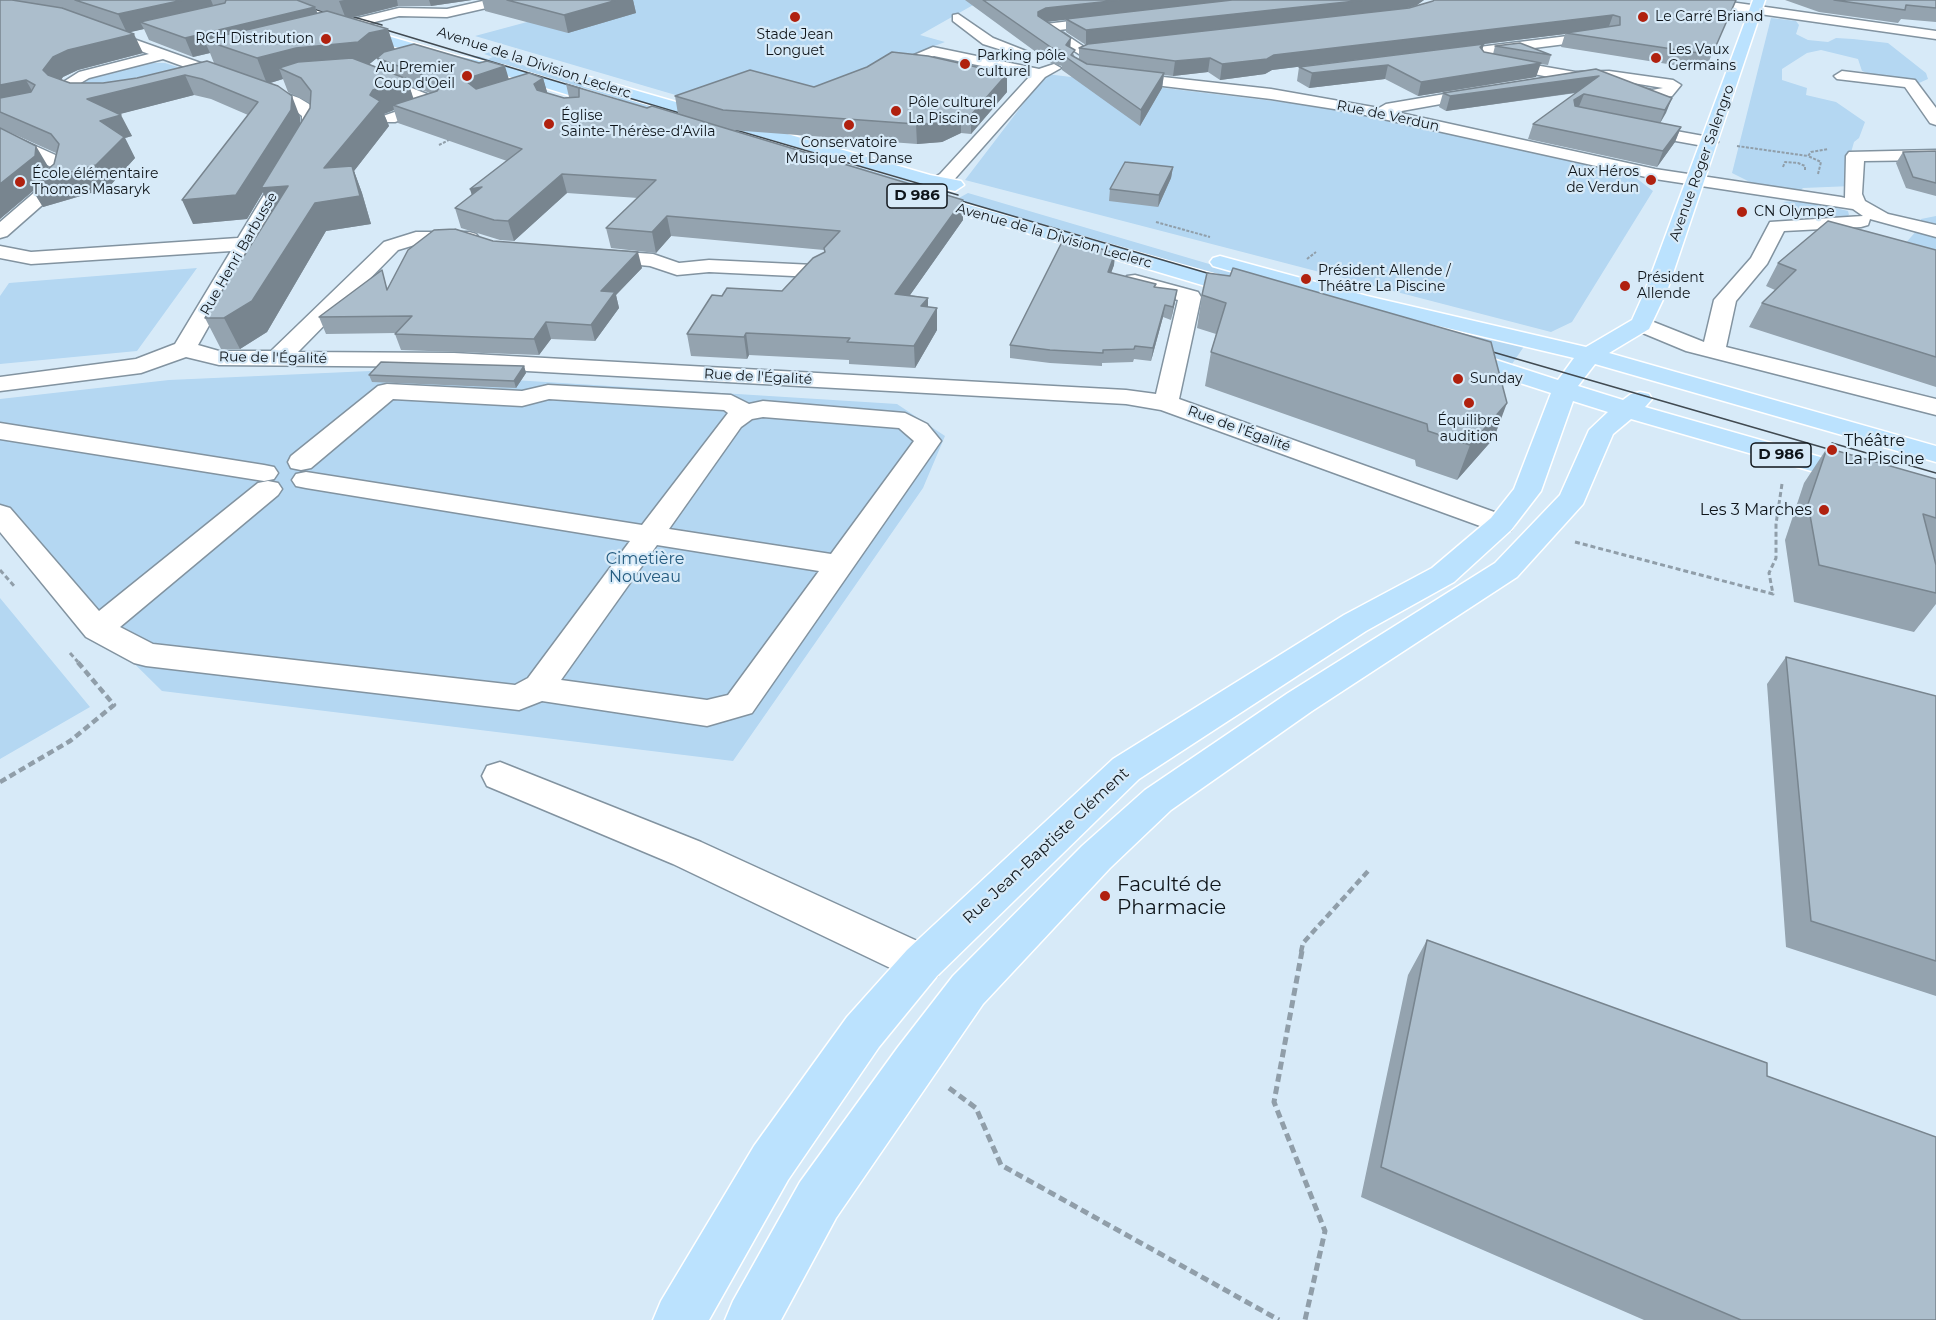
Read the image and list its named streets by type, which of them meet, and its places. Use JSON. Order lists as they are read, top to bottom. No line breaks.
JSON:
{"streets":{"main road":["Avenue de la Division Leclerc","Avenue Roger Salengro","D 986","Rue Jean-Baptiste Clément"],"street":["Rue de Verdun","Rue Henri Barbusse","Rue de l'Égalité"]},"crossings":[["Rue de Verdun","Avenue Roger Salengro"],["Rue Henri Barbusse","Rue de l'Égalité"],["Rue de l'Égalité","Rue Jean-Baptiste Clément"]],"parks":["Cimetière Nouveau"],"places":["Stade Jean Longuet","Le Carré Briand","RCH Distribution","Les Vaux Germains","Parking pôle culturel","Au Premier Coup d'Oeil","Pôle culturel La Piscine","Église Sainte-Thérèse-d'Avila","Conservatoire Musique et Danse","Aux Héros de Verdun","École élémentaire Thomas Masaryk","CN Olympe","Président Allende / Théâtre La Piscine","Président Allende","Sunday","Équilibre audition","Théâtre La Piscine","Les 3 Marches","Faculté de Pharmacie"]}
